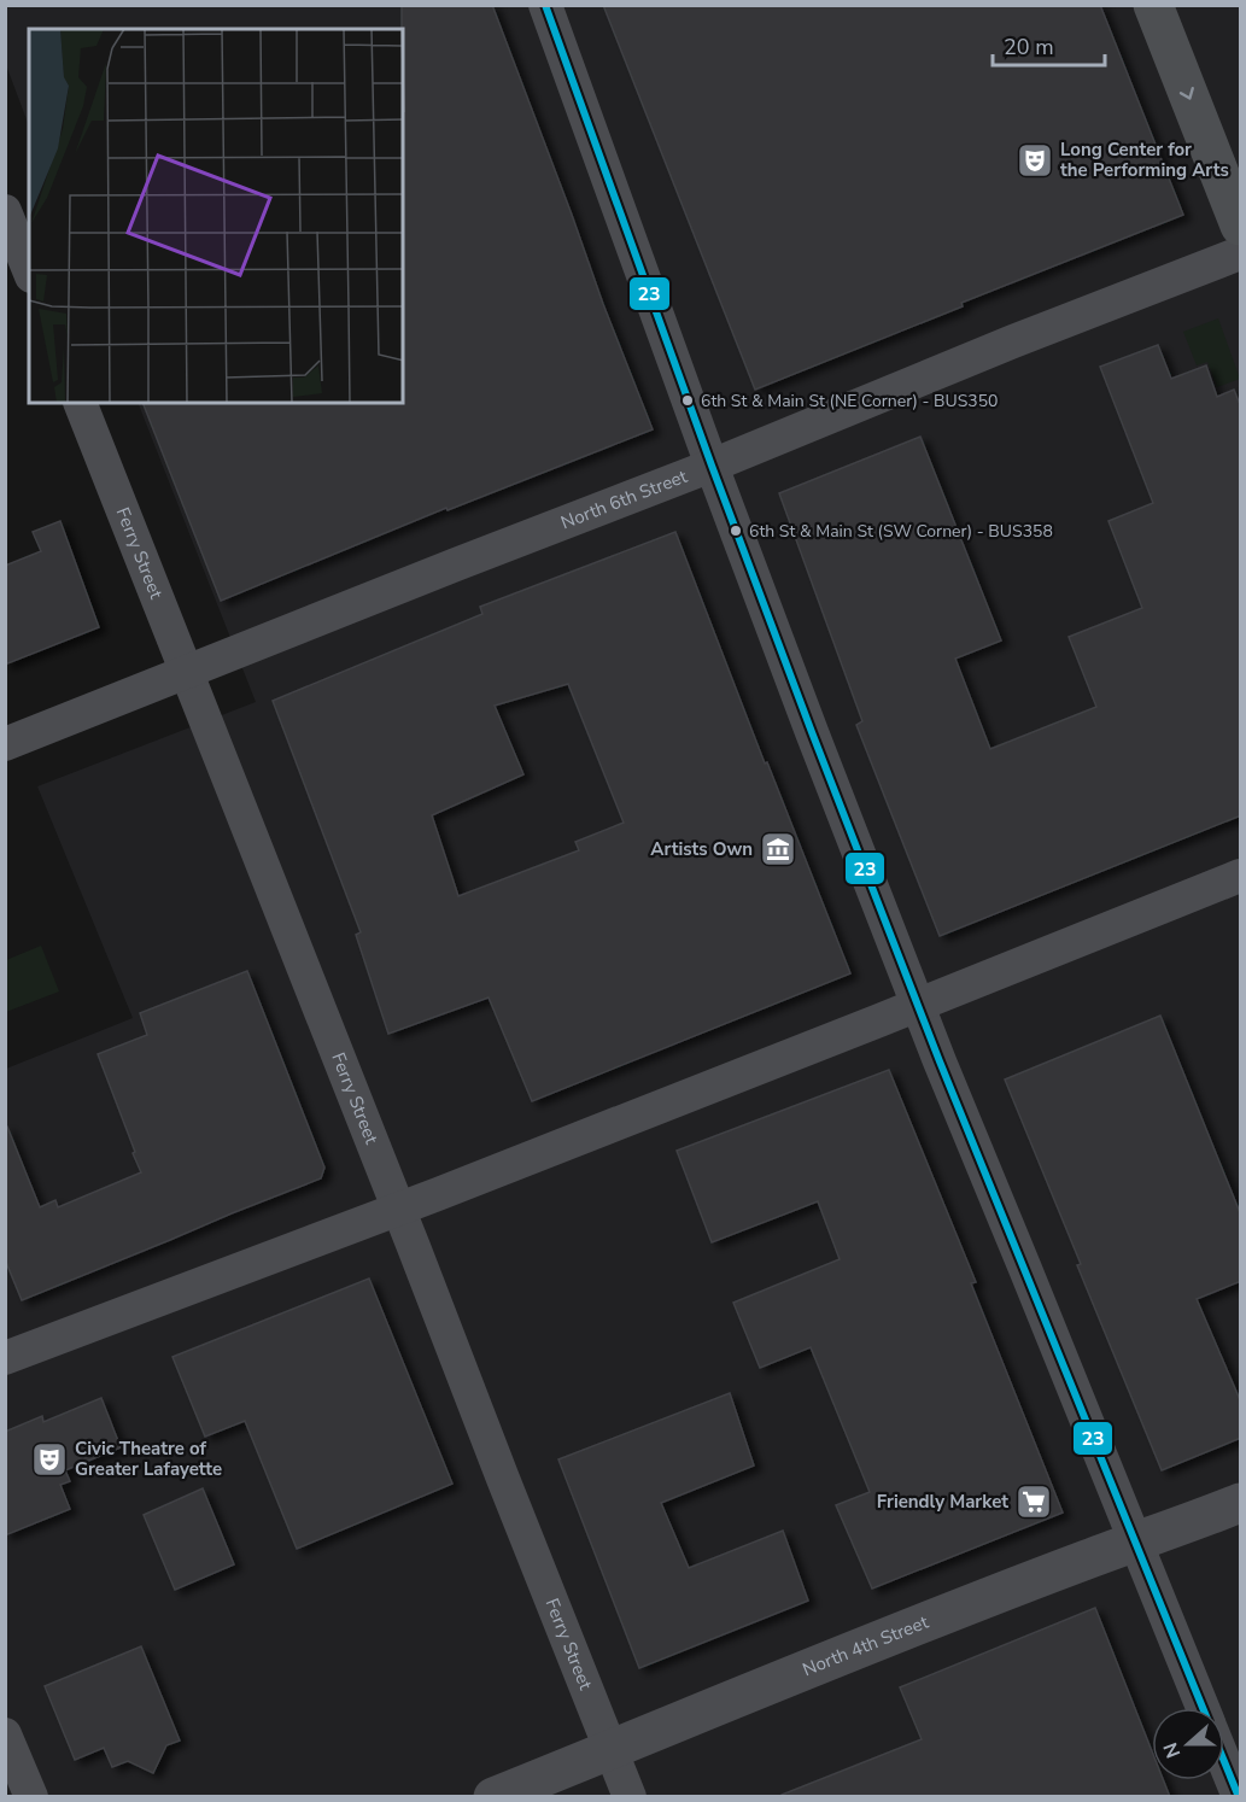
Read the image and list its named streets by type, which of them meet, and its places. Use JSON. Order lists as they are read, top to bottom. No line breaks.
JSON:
{"streets":{"street":["North 6th Street","Ferry Street","North 4th Street"]},"crossings":[["North 6th Street","Ferry Street"],["Ferry Street","North 4th Street"]],"places":{"theatre":["Long Center for the Performing Arts","Civic Theatre of Greater Lafayette"],"other":["6th St & Main St (NE Corner) - BUS350","6th St & Main St (SW Corner) - BUS358"],"museum":["Artists Own"],"supermarket":["Friendly Market"]},"lines":["transit line 23"],"scale_bar":"20 m","north":"left"}
